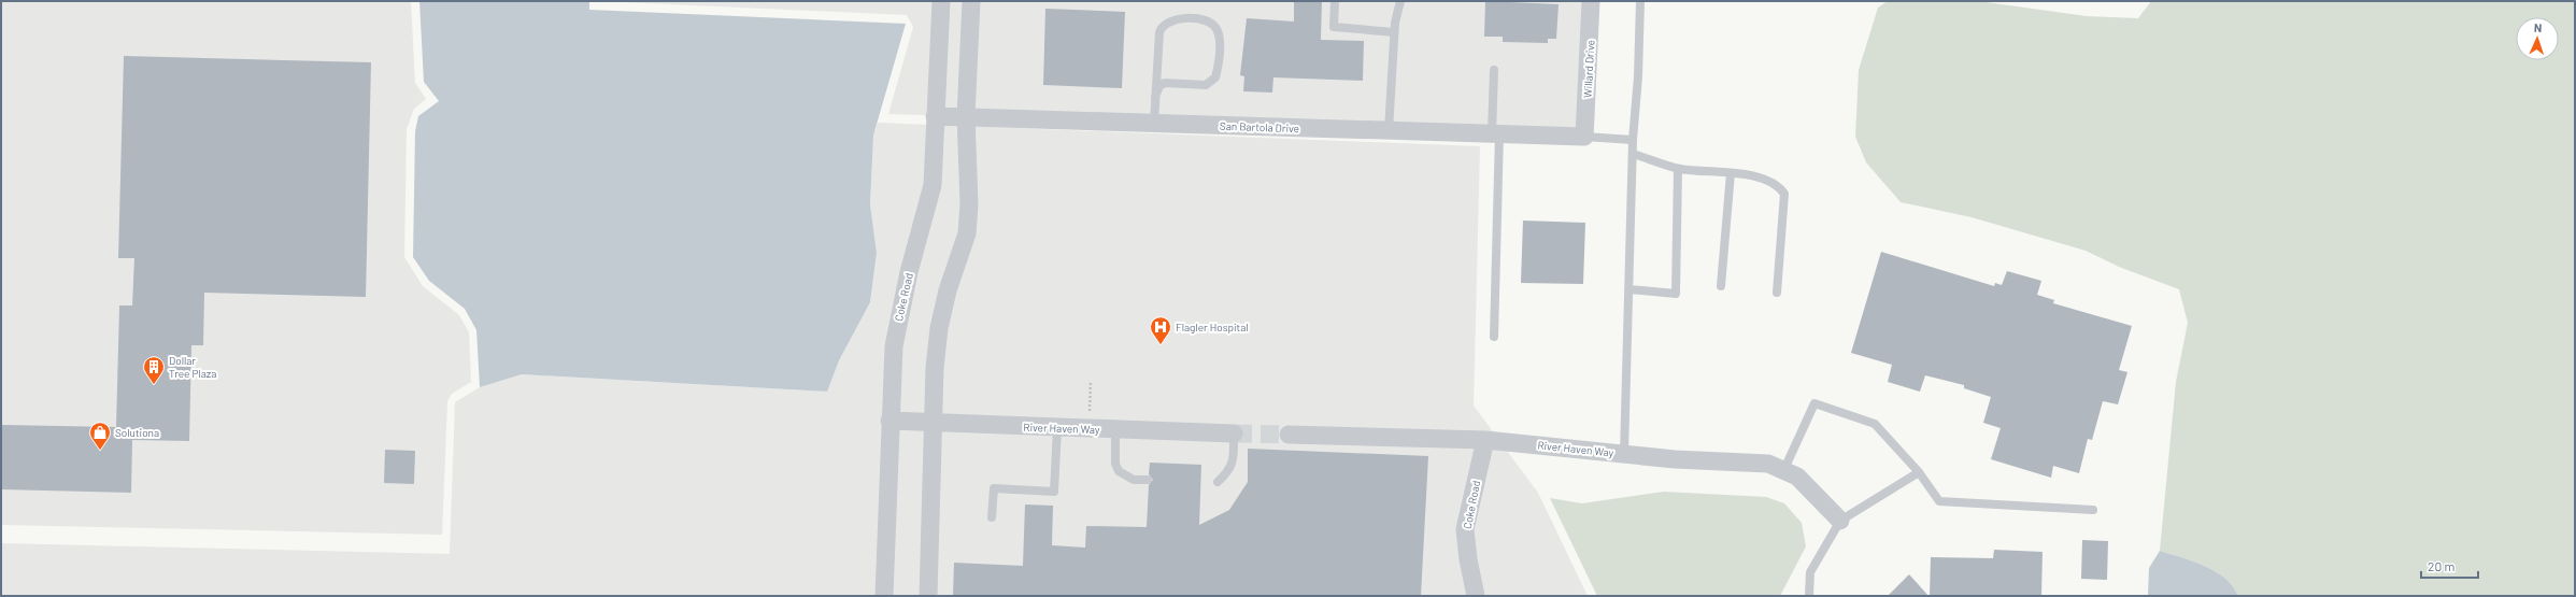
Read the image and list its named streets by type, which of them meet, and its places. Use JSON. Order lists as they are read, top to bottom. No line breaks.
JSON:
{"streets":{"street":["Willard Drive","San Bartola Drive","Coke Road","River Haven Way"]},"crossings":[["Willard Drive","San Bartola Drive"],["San Bartola Drive","Coke Road"],["Coke Road","River Haven Way"]],"places":{"hospital":["Flagler Hospital"],"building":["Dollar Tree Plaza"],"shop":["Solutiona"]},"scale_bar":"20 m","north":"top"}
